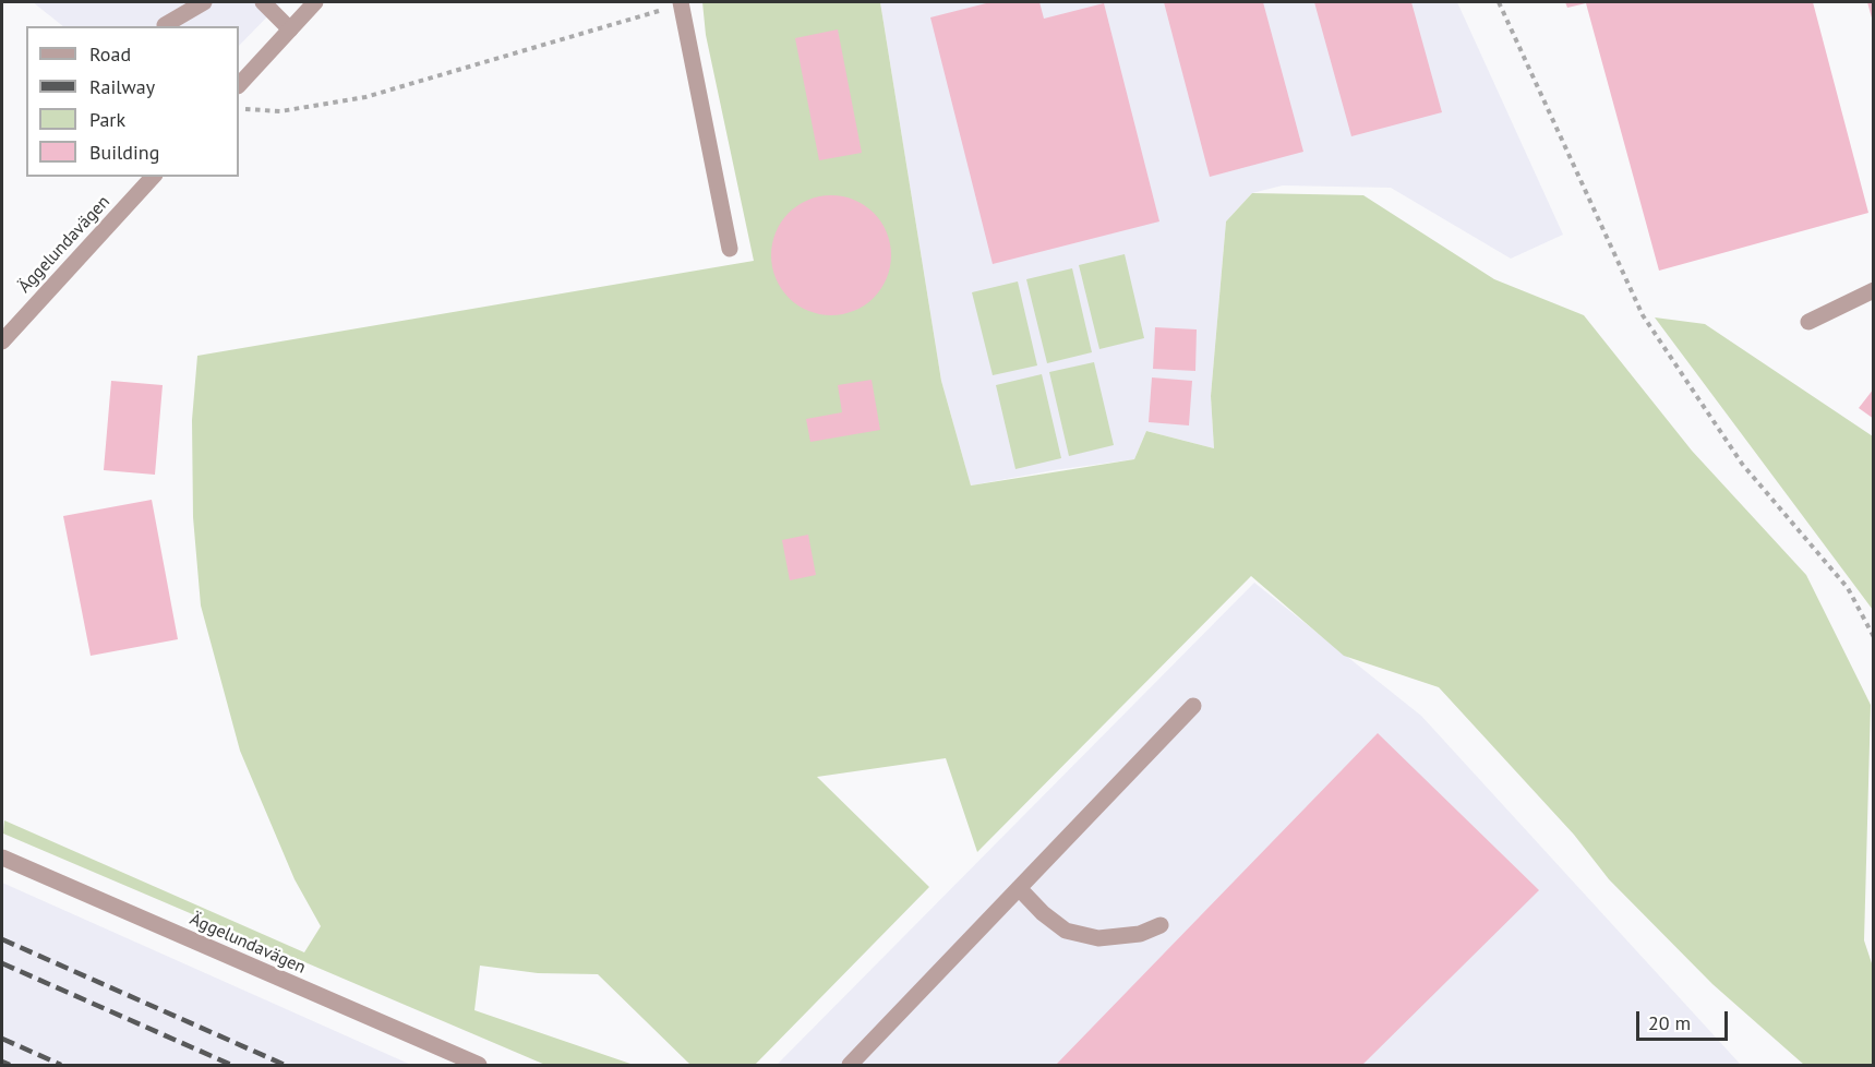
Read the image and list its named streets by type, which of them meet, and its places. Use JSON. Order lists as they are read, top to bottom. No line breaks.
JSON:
{"streets":{"street":["Äggelundavägen"]},"legend":["Road","Railway","Park","Building"],"scale_bar":"20 m"}
